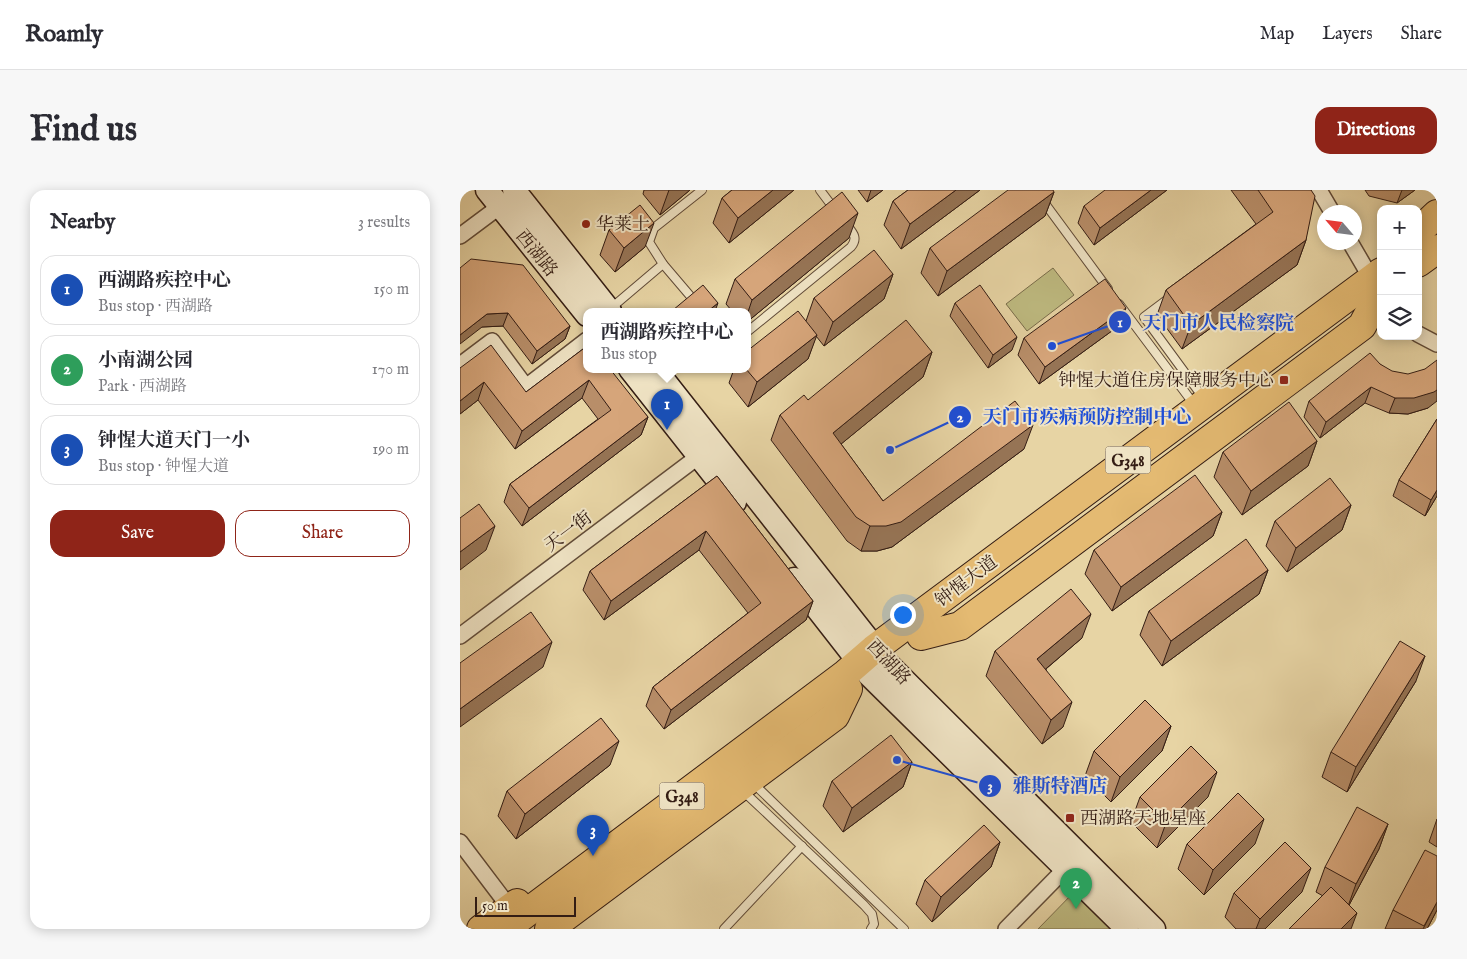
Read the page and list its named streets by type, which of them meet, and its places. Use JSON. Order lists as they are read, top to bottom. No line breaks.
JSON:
{"streets":{"highway":["G348"],"main road":["西湖路"],"street":["天一街"]},"crossings":[["西湖路","G348"],["西湖路","天一街"]],"places":{"other":["华莱士","天门市人民检察院","天门市疾病预防控制中心","雅斯特酒店"],"transit":["钟惺大道住房保障服务中心","西湖路天地星座"]},"scale_bar":"50 m","north":"top left","page":{"header":"Roamly","nav":["Map","Layers","Share"],"buttons":["Directions",["Save","Share"]],"title":"Find us","heading":["Nearby","3 results"],"map_buttons":["+","−"],"list":[{"mark":"1","name":"西湖路疾控中心","note":"Bus stop · 西湖路","value":"150 m"},{"mark":"2","name":"小南湖公园","note":"Park · 西湖路","value":"170 m"},{"mark":"3","name":"钟惺大道天门一小","note":"Bus stop · 钟惺大道","value":"190 m"}],"popup":["西湖路疾控中心","Bus stop"],"pins":["1","3","2"],"scale":"50 m"}}
